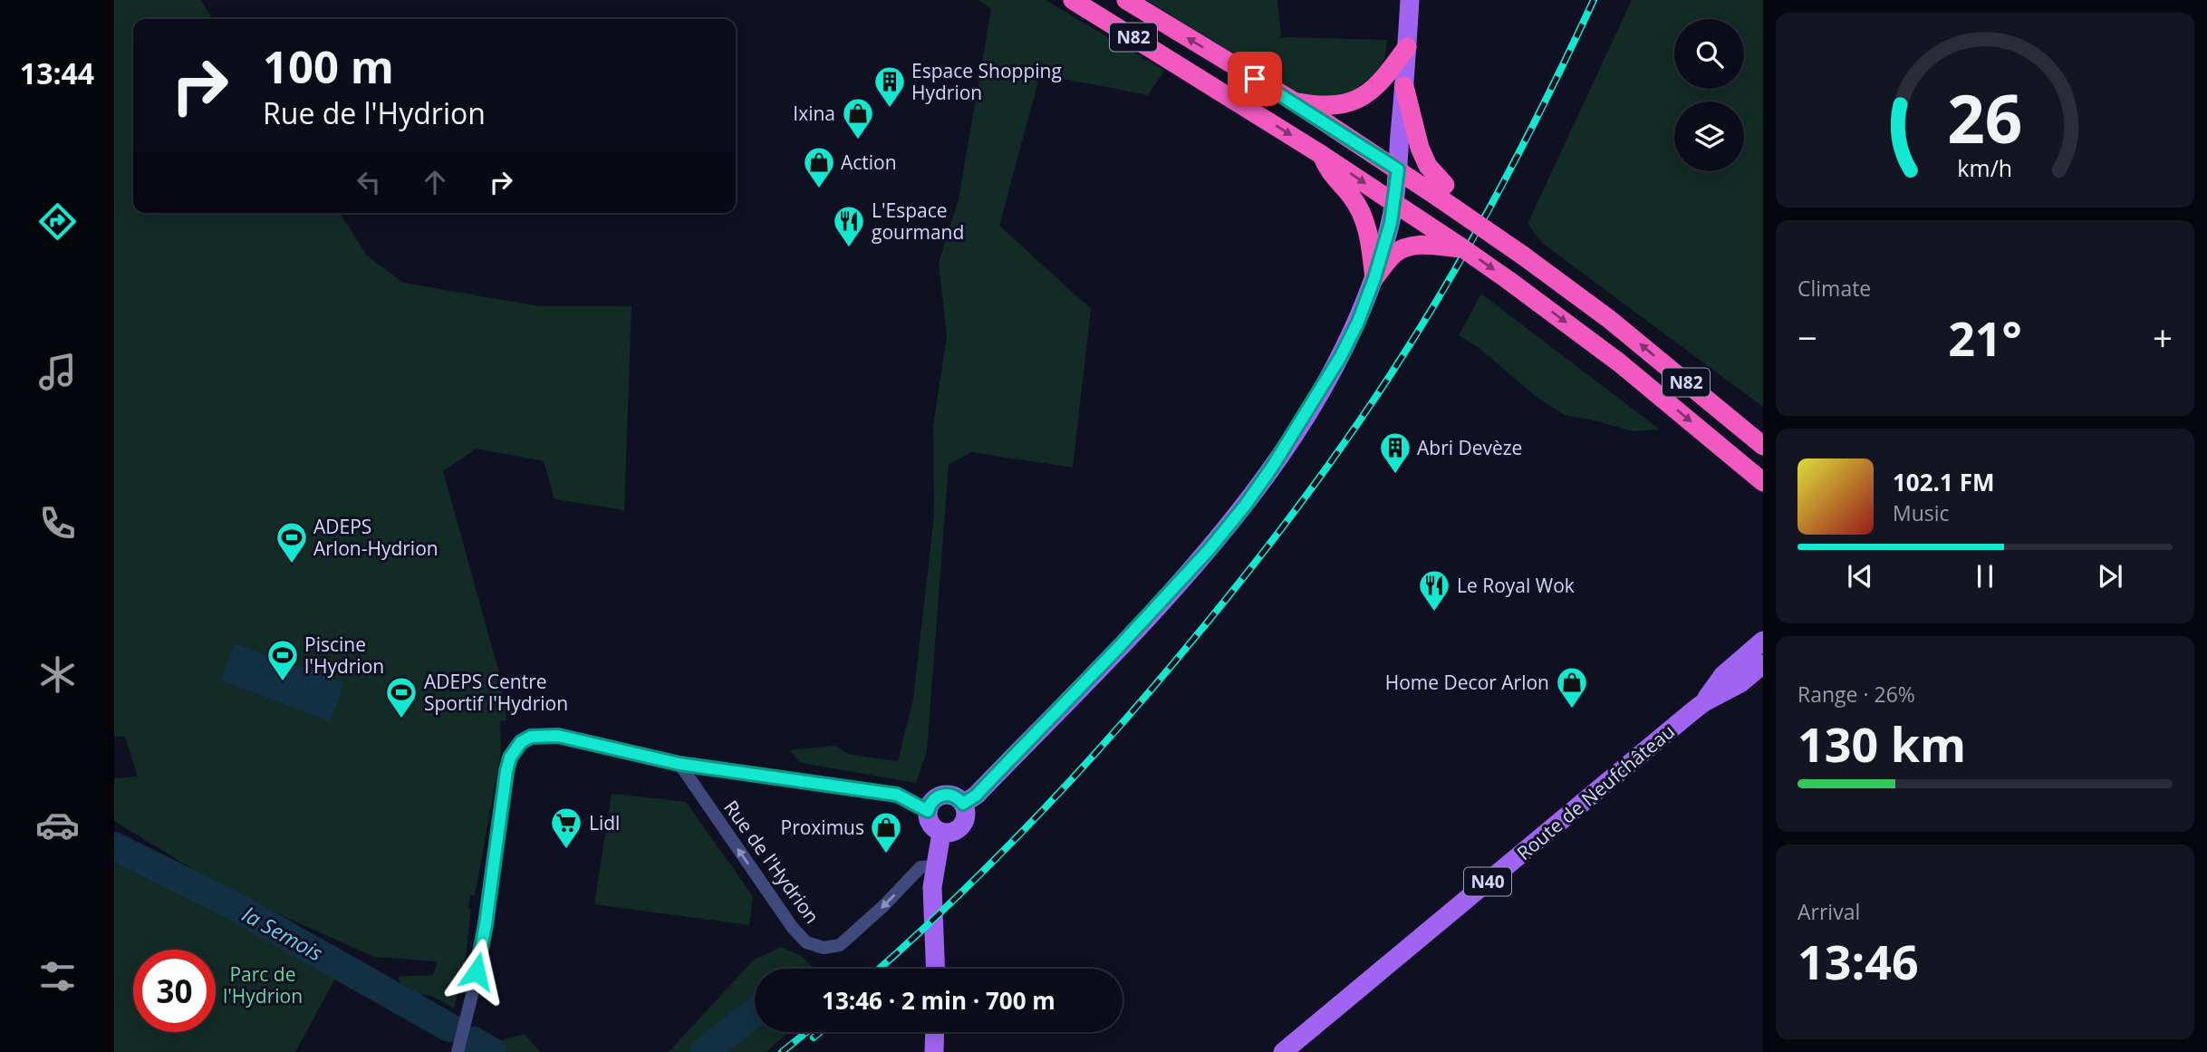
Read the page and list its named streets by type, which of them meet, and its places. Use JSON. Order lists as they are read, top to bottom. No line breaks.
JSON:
{"streets":{"highway":["N82"],"main road":["Route de Neufchâteau","N40"],"street":["Rue de l'Hydrion"]},"water":["la Semois"],"parks":["Parc de l'Hydrion"],"places":{"building":["Espace Shopping Hydrion","Abri Devèze"],"shop":["Ixina","Action","Home Decor Arlon","Proximus"],"restaurant":["L'Espace gourmand","Le Royal Wok"],"sports":["ADEPS Arlon-Hydrion","Piscine l'Hydrion","ADEPS Centre Sportif l'Hydrion"],"supermarket":["Lidl"]},"page":{"tabs":"13:44","turn":["100 m","Rue de l'Hydrion"],"tile":["Climate",["Range · 26%","130 km"],["Arrival","13:46"]],"heat":["−","21°","+"],"song":["102.1 FM","Music"],"limit":"30","trip":"13:46 · 2 min · 700 m","gauge":["26","km/h"]}}
